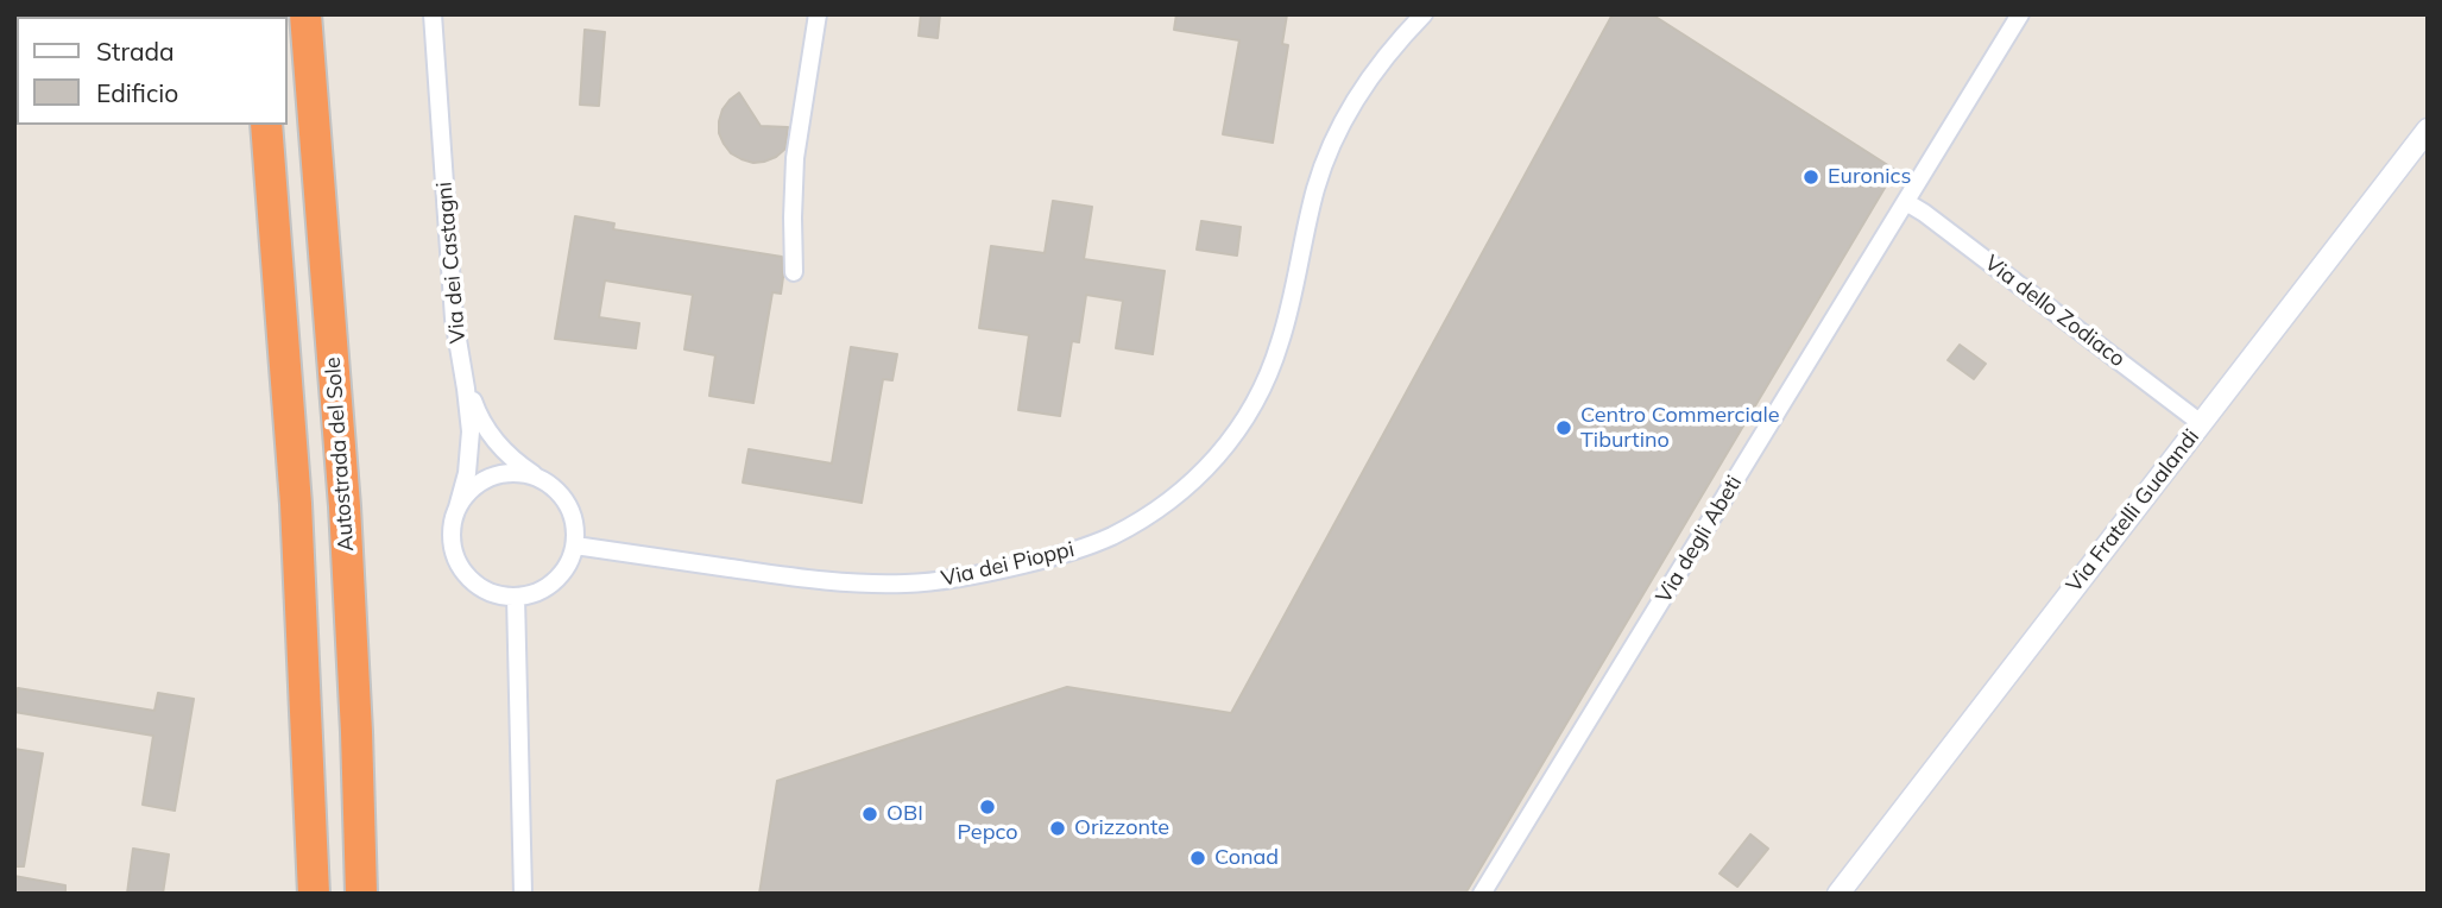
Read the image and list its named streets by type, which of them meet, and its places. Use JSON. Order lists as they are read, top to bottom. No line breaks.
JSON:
{"streets":{"highway":["Autostrada del Sole"],"street":["Via dei Castagni","Via dello Zodiaco","Via Fratelli Gualandi","Via degli Abeti","Via dei Pioppi"]},"crossings":[["Via dei Castagni","Via dei Pioppi"],["Via dello Zodiaco","Via Fratelli Gualandi"],["Via dello Zodiaco","Via degli Abeti"]],"places":["Euronics","Centro Commerciale Tiburtino","Pepco","OBI","Orizzonte","Conad"],"legend":["Strada","Edificio"]}
